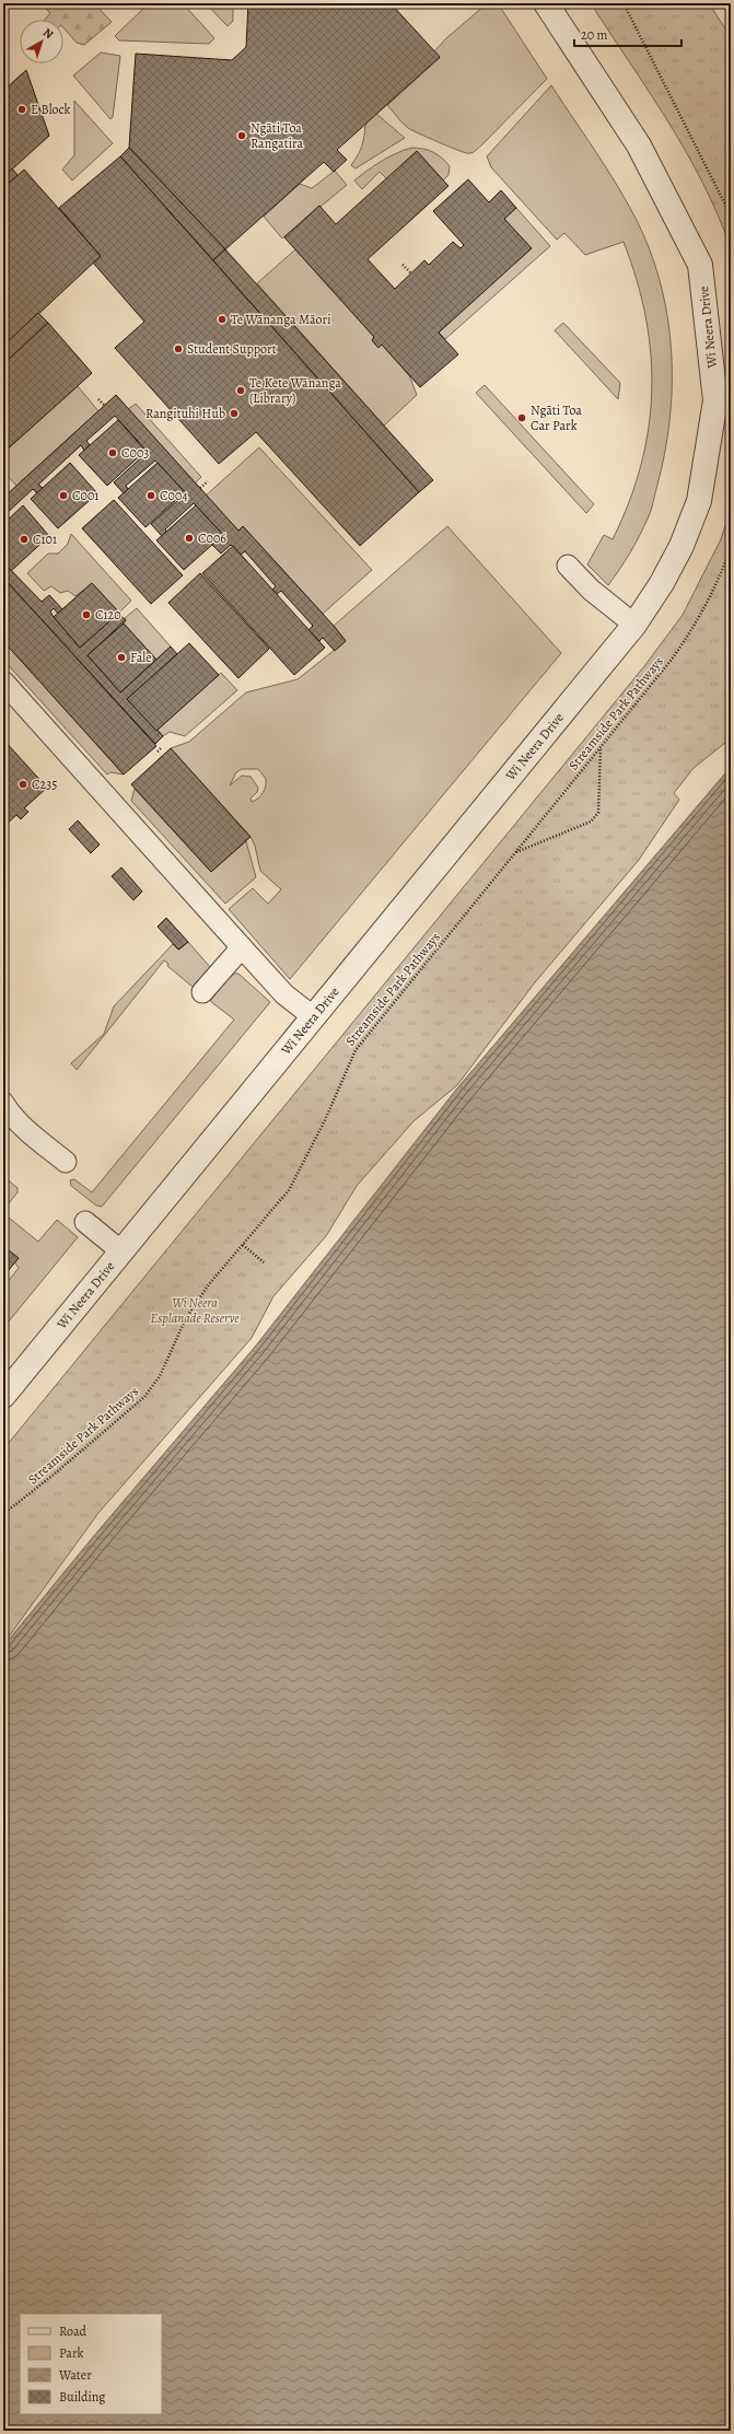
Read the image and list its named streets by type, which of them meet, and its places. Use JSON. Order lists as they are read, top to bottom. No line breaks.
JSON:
{"streets":{"street":["Wi Neera Drive"],"path":["Streamside Park Pathways"]},"parks":["Wi Neera Esplanade Reserve"],"places":["E Block","Ngāti Toa Rangatira","Te Wānanga Māori","Student Support","Te Kete Wānanga (Library)","Rangituhi Hub","Ngāti Toa Car Park","C003","C001","C004","C006","C101","C120","Fale","C235"],"legend":["Road","Park","Water","Building"],"scale_bar":"20 m","north":"top right"}
